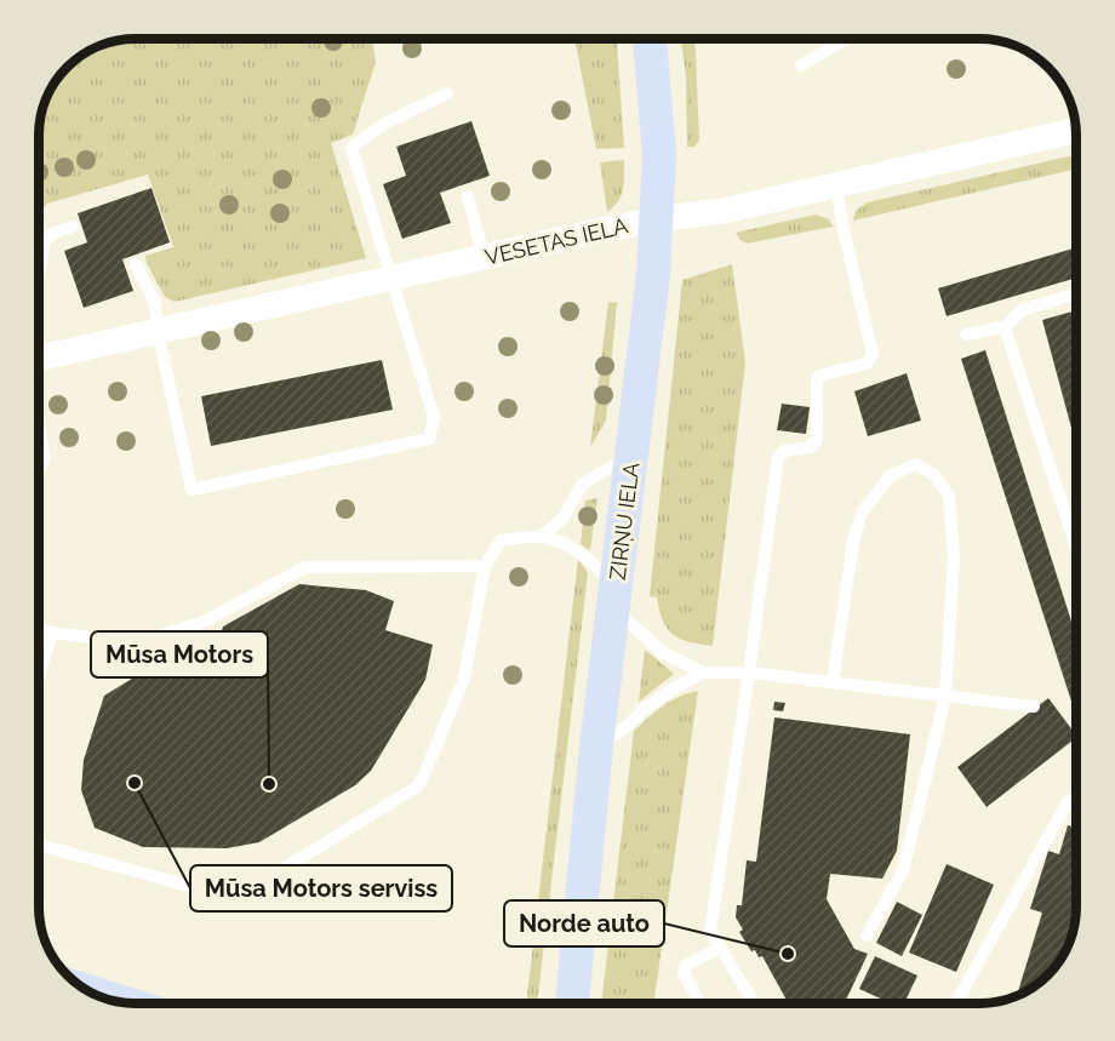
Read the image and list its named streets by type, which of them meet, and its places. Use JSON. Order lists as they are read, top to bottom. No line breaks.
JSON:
{"streets":{"main road":["ZIRŅU IELA"],"street":["VESETAS IELA"]},"crossings":[["VESETAS IELA","ZIRŅU IELA"]],"places":["Mūsa Motors serviss","Mūsa Motors","Norde auto"]}
